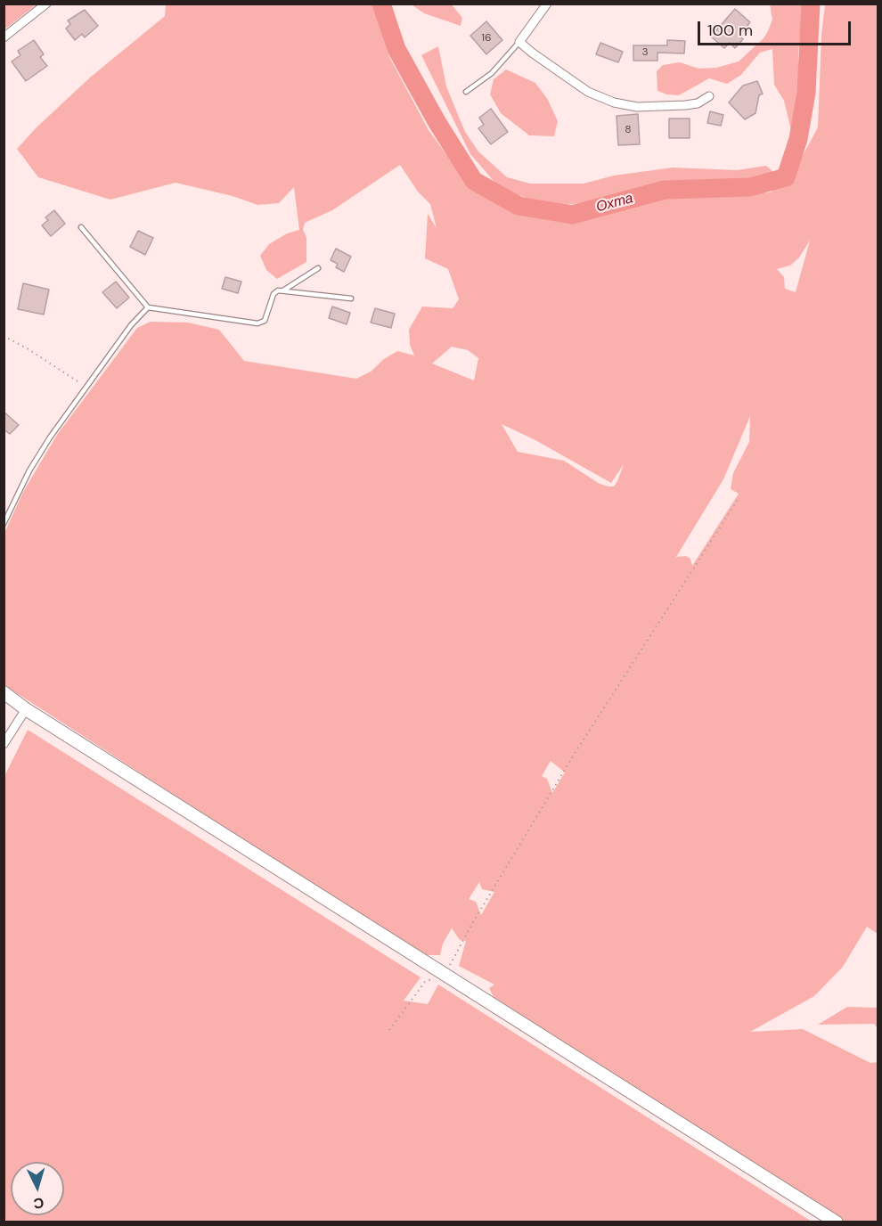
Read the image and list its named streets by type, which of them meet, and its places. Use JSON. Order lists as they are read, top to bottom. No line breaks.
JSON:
{"water":["Охта"],"house_numbers":["16","3","8"],"scale_bar":"100 m","north":"bottom"}
